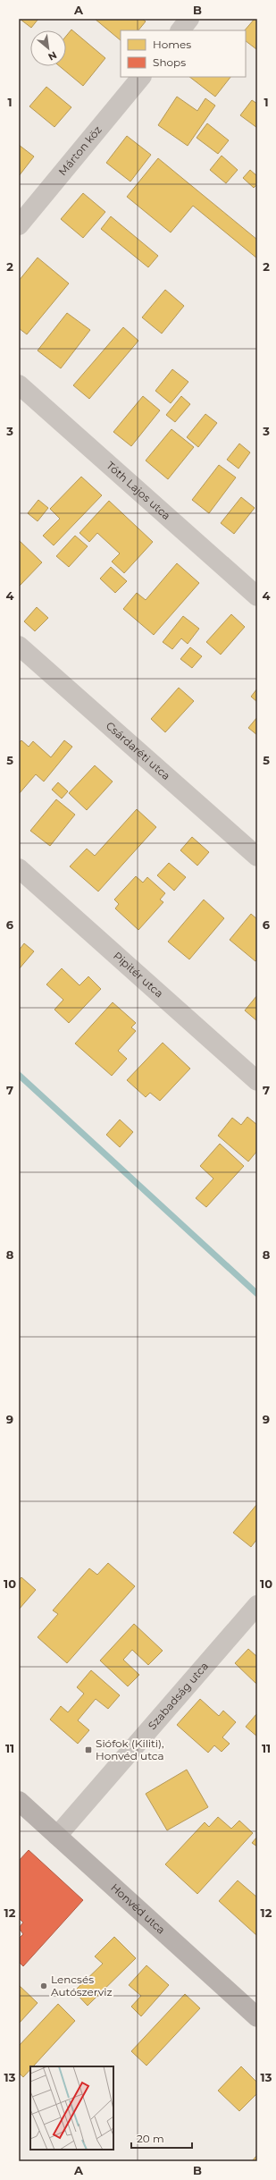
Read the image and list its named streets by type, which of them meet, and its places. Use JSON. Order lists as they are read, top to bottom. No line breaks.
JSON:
{"streets":{"main road":["Honvéd utca"],"street":["Márton köz","Tóth Lajos utca","Csárdaréti utca","Pipitér utca","Szabadság utca"]},"crossings":[["Szabadság utca","Honvéd utca"]],"places":{"transit":["Siófok (Kiliti), Honvéd utca"],"other":["Lencsés Autószerviz"]},"legend":["Homes","Shops"],"scale_bar":"20 m","north":"bottom right","grid":{"columns":["A","B"],"rows":["1","2","3","4","5","6","7","8","9","10","11","12","13"]}}
